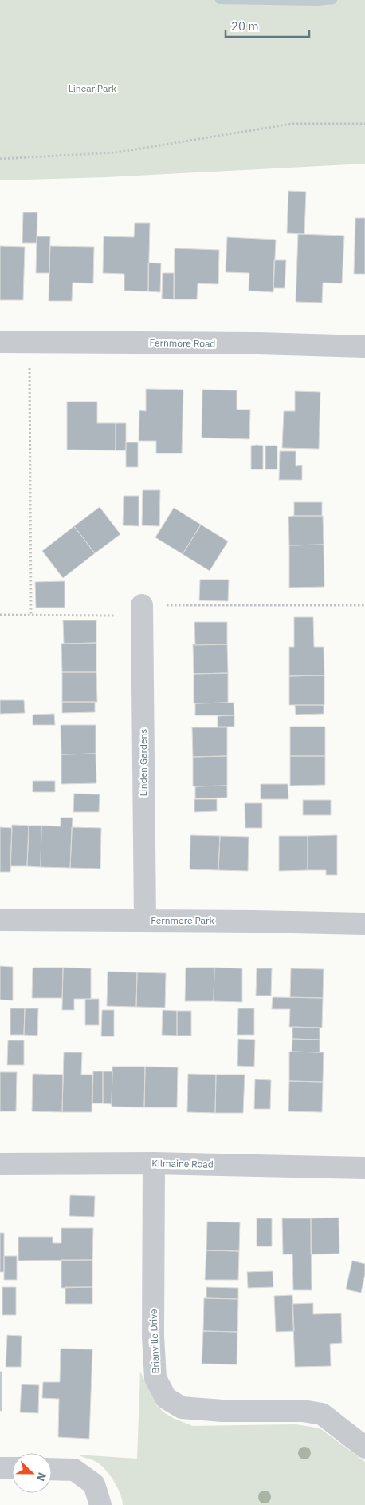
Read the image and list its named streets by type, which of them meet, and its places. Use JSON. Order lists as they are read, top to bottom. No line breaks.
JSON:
{"streets":{"street":["Fernmore Road","Linden Gardens","Fernmore Park","Kilmaine Road","Brianville Drive"]},"crossings":[["Linden Gardens","Fernmore Park"],["Kilmaine Road","Brianville Drive"]],"parks":["Linear Park"],"scale_bar":"20 m","north":"right"}
